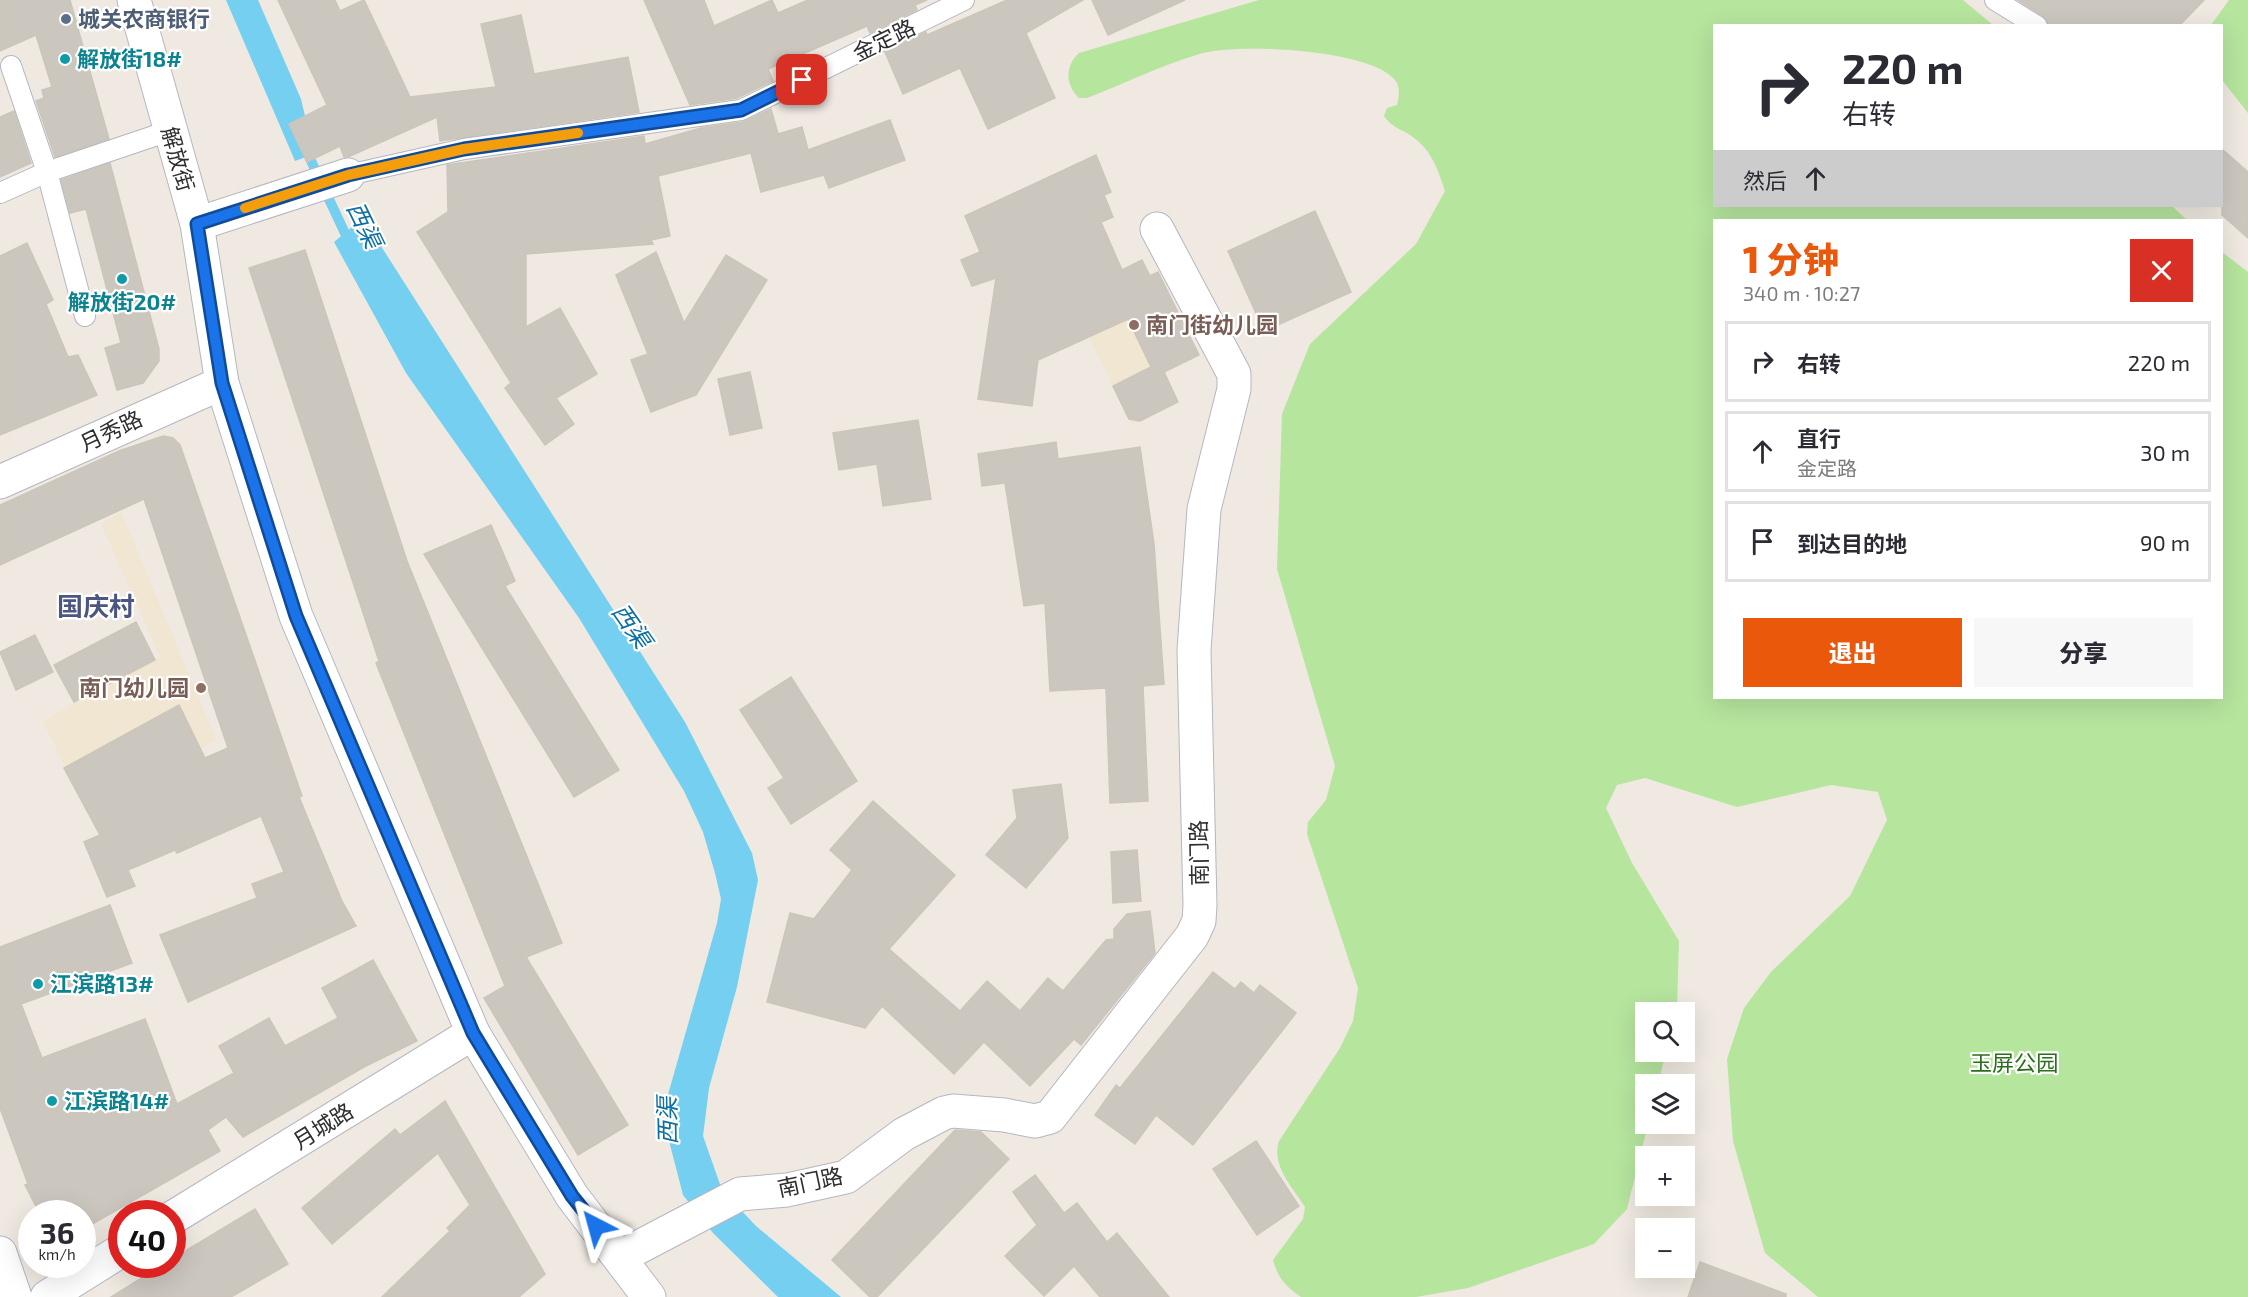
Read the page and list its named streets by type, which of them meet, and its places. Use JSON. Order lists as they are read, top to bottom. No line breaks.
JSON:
{"streets":{"street":["解放街","月秀路","南门路","月城路"],"lane":["金定路"]},"crossings":[["解放街","月秀路"],["解放街","南门路"],["解放街","月城路"]],"districts":["国庆村"],"water":["西渠"],"parks":["玉屏公园"],"places":["城关农商银行","解放街18#","解放街20#","南门街幼儿园","南门幼儿园","江滨路13#","江滨路14#"],"page":{"turn":["220 m","右转"],"then":"然后","heading":["1 分钟","340 m · 10:27"],"list":[{"name":"右转","value":"220 m"},{"name":"直行","note":"金定路","value":"30 m"},{"name":"到达目的地","value":"90 m"}],"buttons":["退出","分享"],"map_buttons":["+","−"],"speed":"36 km/h","limit":"40"}}
